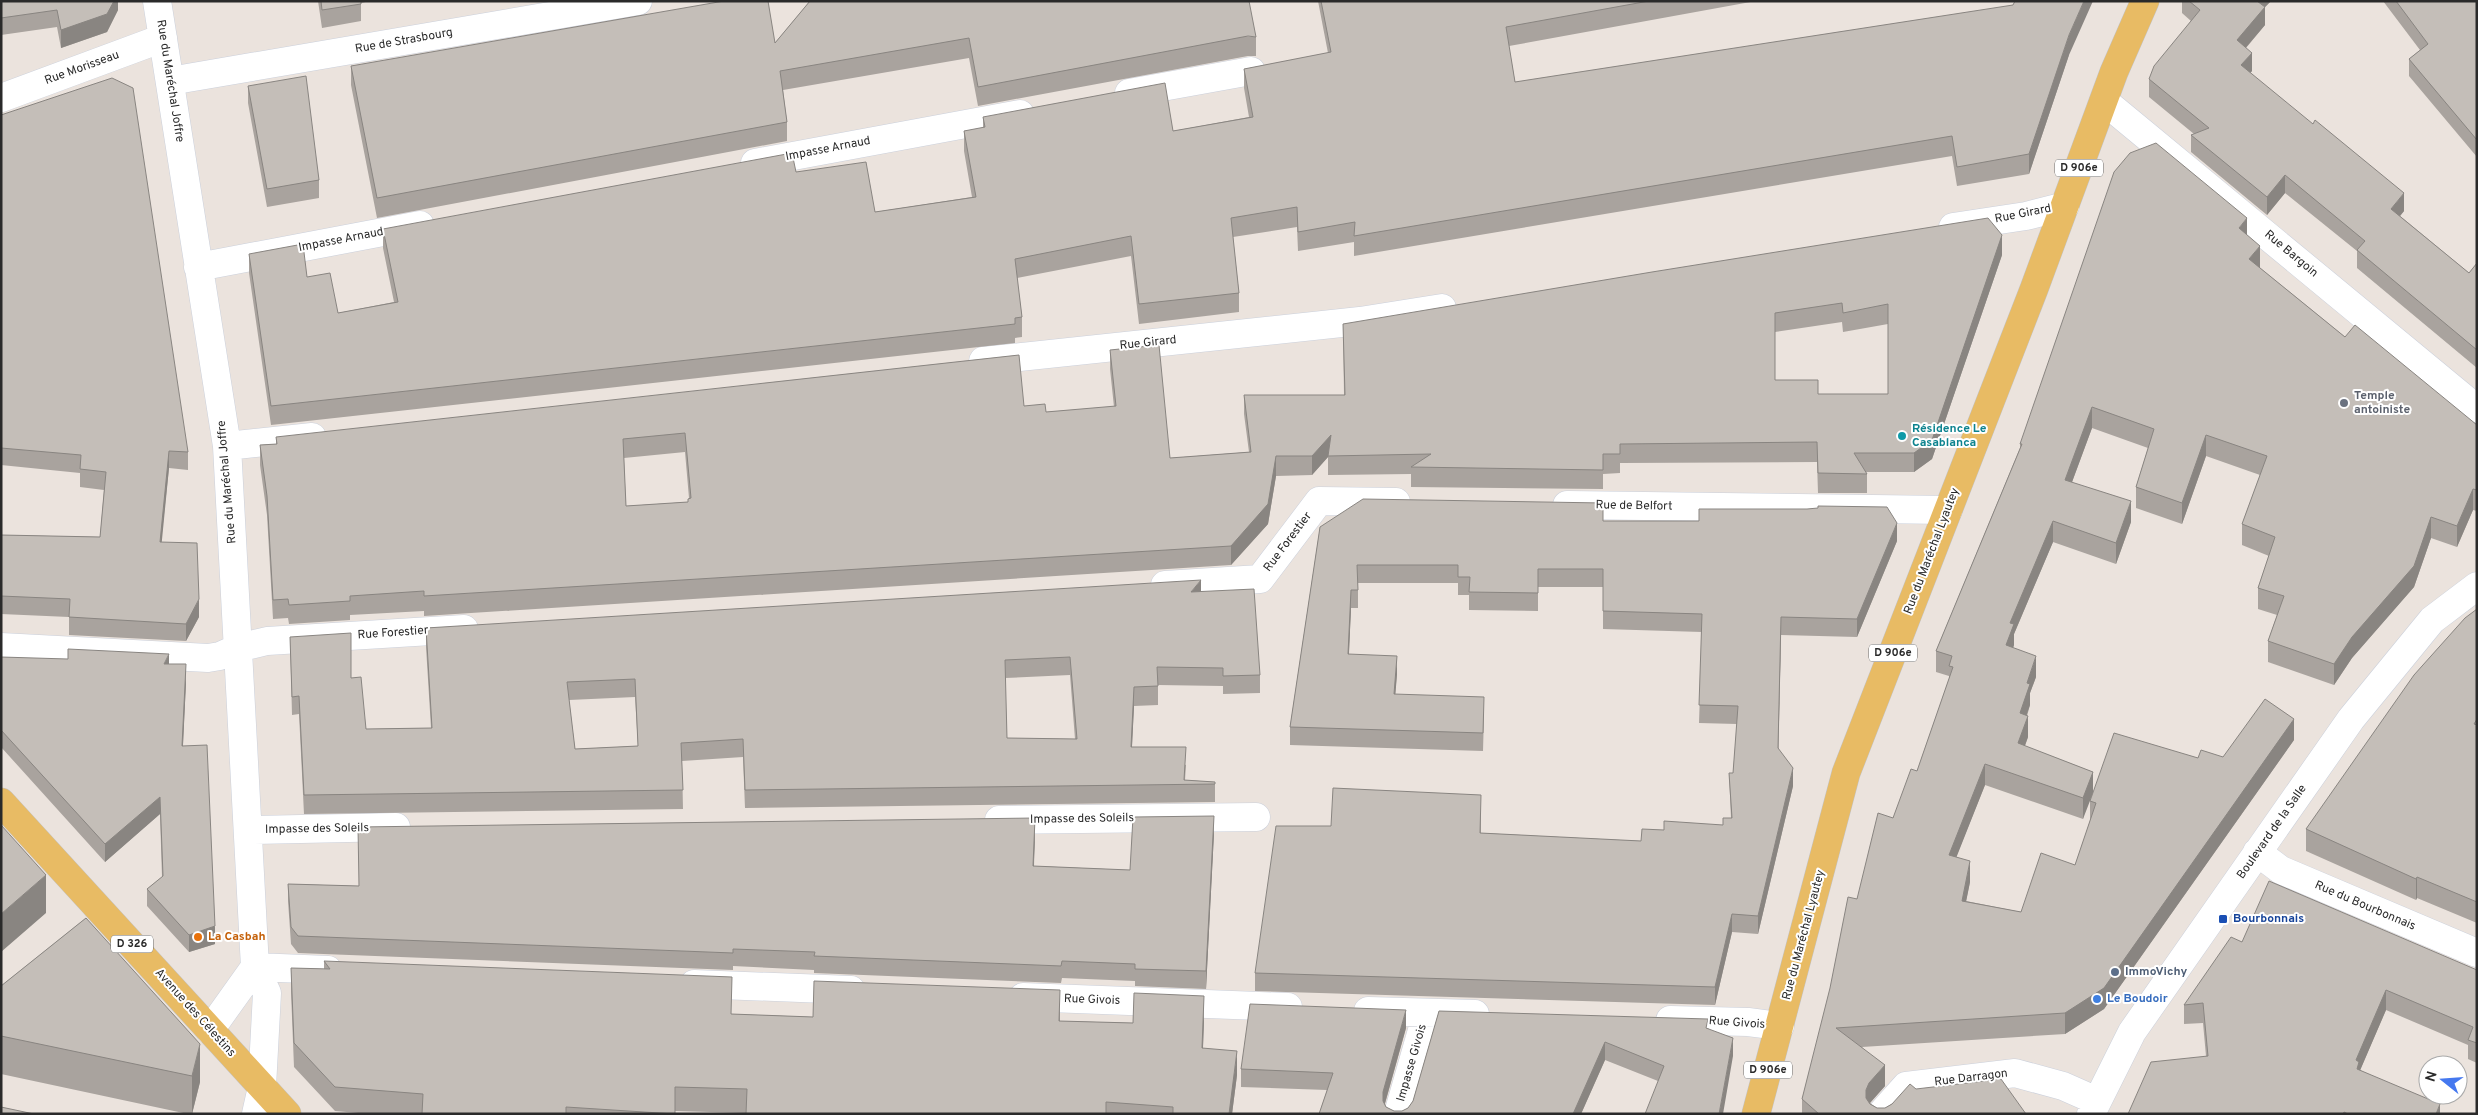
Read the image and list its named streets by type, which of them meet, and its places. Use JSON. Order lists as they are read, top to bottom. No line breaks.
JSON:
{"streets":{"main road":["D 906e","Rue du Maréchal Lyautey","D 326","Avenue des Célestins"],"street":["Rue de Strasbourg","Rue Morisseau","Rue du Maréchal Joffre","Impasse Arnaud","Rue Girard","Rue Bargoin","Rue de Belfort","Rue Forestier","Impasse des Soleils","Boulevard de la Salle","Rue du Bourbonnais","Rue Givois","Impasse Givois","Rue Darragon"]},"crossings":[["Rue de Strasbourg","Rue du Maréchal Joffre"],["Rue Morisseau","Rue du Maréchal Joffre"],["Rue du Maréchal Joffre","Impasse Arnaud"],["Rue du Maréchal Joffre","Rue Forestier"],["Rue du Maréchal Joffre","Impasse des Soleils"],["Rue du Maréchal Joffre","Avenue des Célestins"],["Rue Girard","Rue du Maréchal Lyautey"],["Rue Bargoin","Rue du Maréchal Lyautey"],["Rue de Belfort","Rue du Maréchal Lyautey"],["Rue du Maréchal Lyautey","Rue Givois"],["Boulevard de la Salle","Rue du Bourbonnais"],["Boulevard de la Salle","Rue Darragon"]],"places":{"other":["Temple antoiniste","Résidence Le Casablanca","La Casbah","ImmoVichy","Le Boudoir"],"transit":["Bourbonnais"]},"north":"left"}
